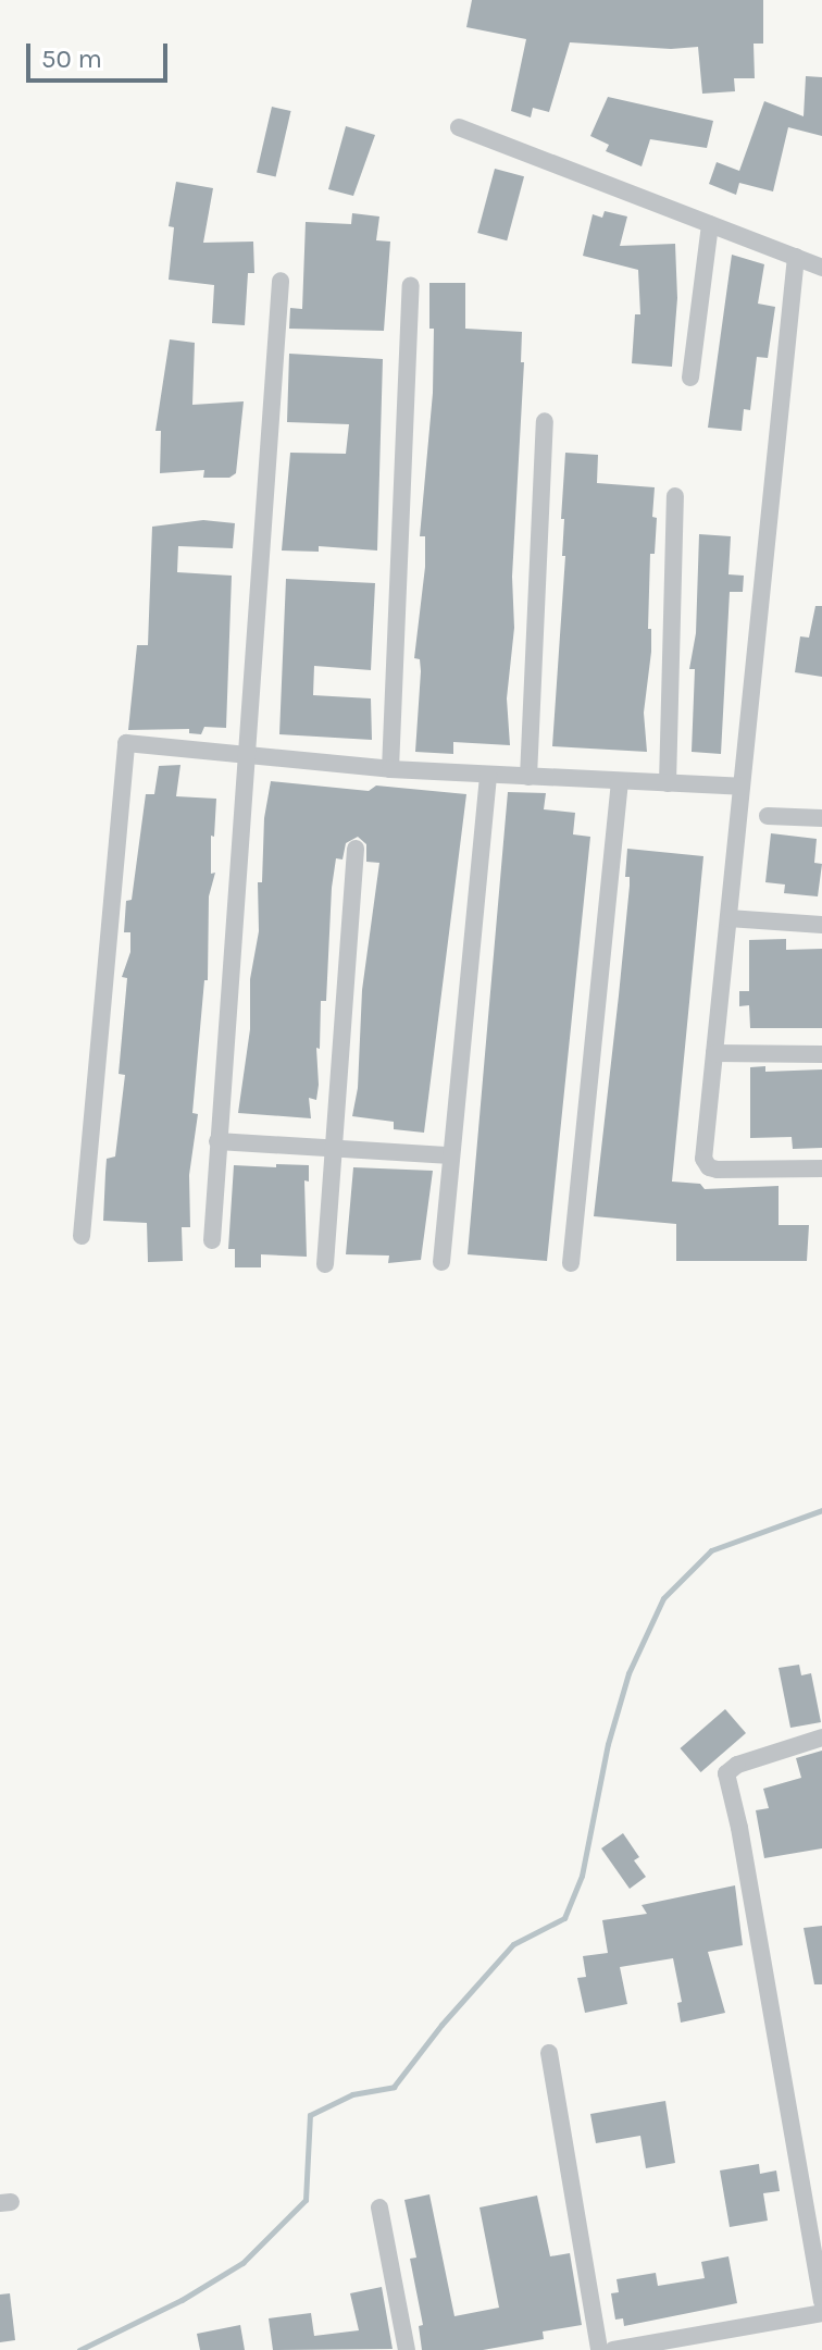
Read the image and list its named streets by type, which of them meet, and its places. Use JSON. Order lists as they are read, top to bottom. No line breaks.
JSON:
{"scale_bar":"50 m"}
